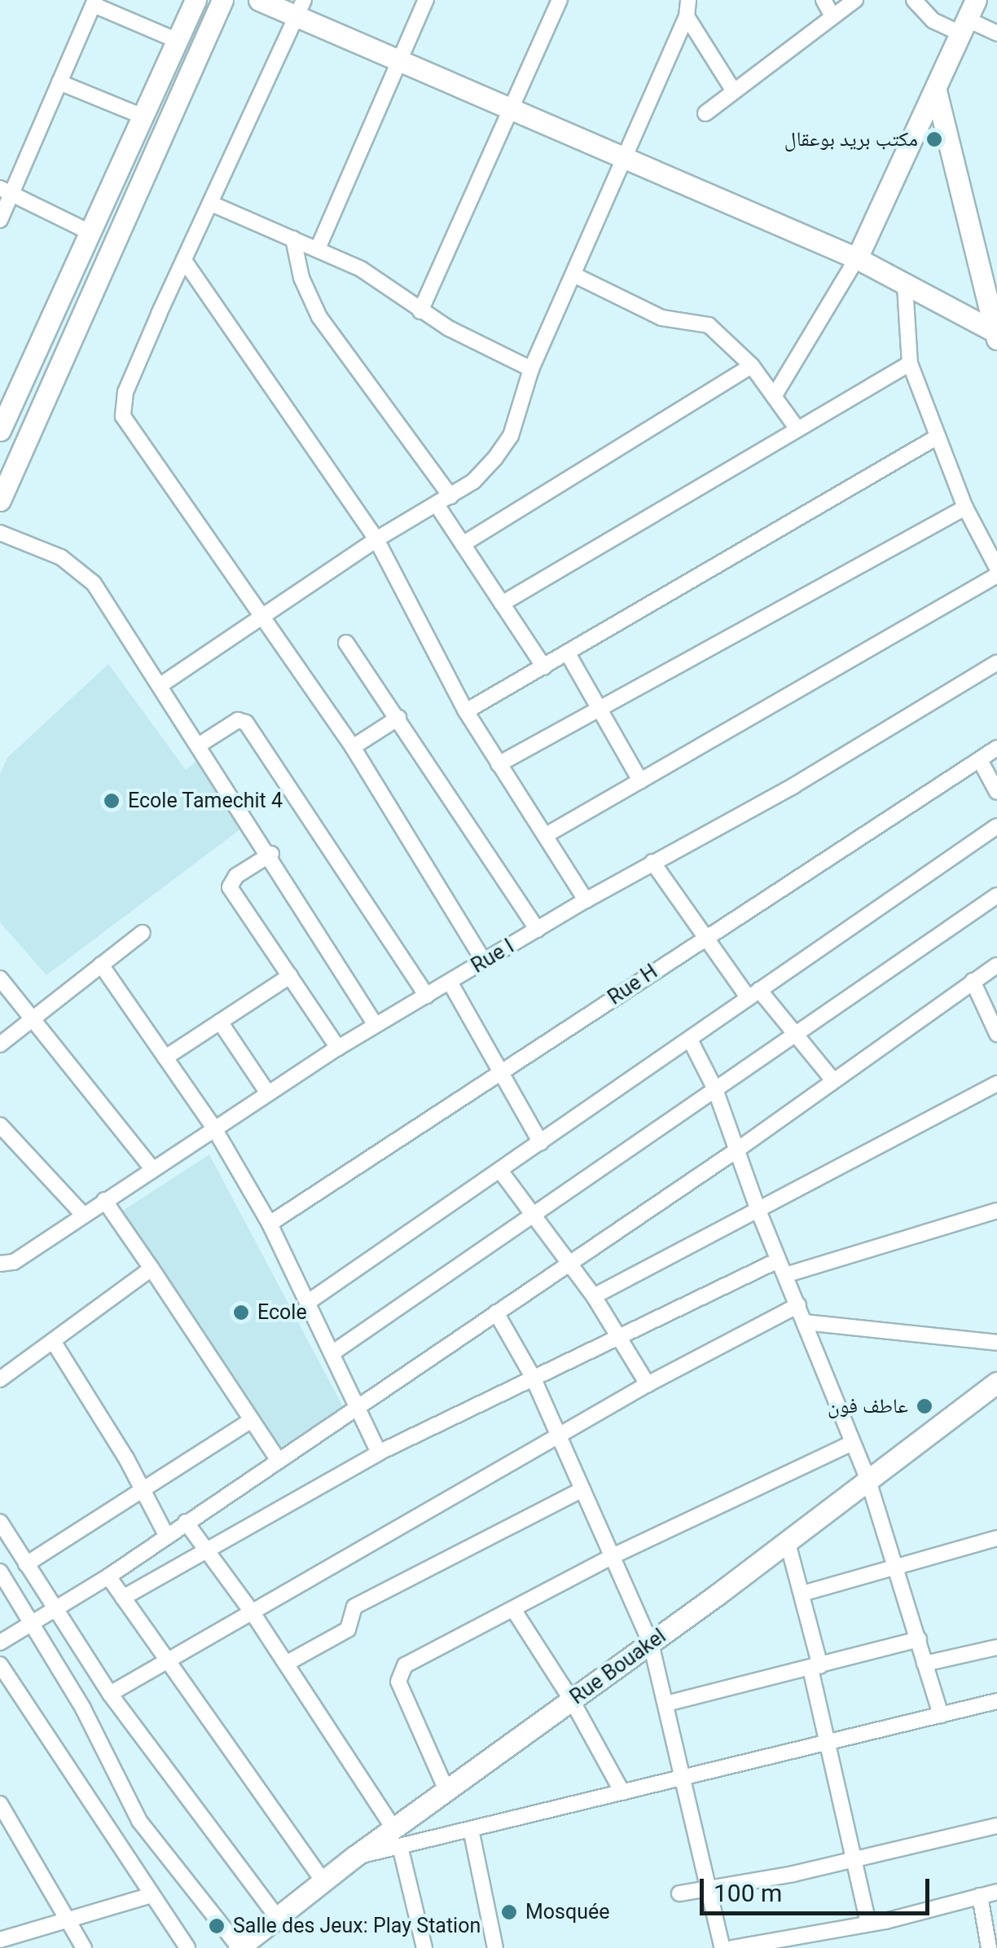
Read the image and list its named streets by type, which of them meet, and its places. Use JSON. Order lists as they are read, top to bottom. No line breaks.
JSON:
{"streets":{"main road":["Rue Bouakel"],"street":["Rue I","Rue H"]},"places":["مكتب بريد بوعقال","Ecole Tamechit 4","Ecole","عاطف فون","Mosquée","Salle des Jeux: Play Station"],"scale_bar":"100 m"}
